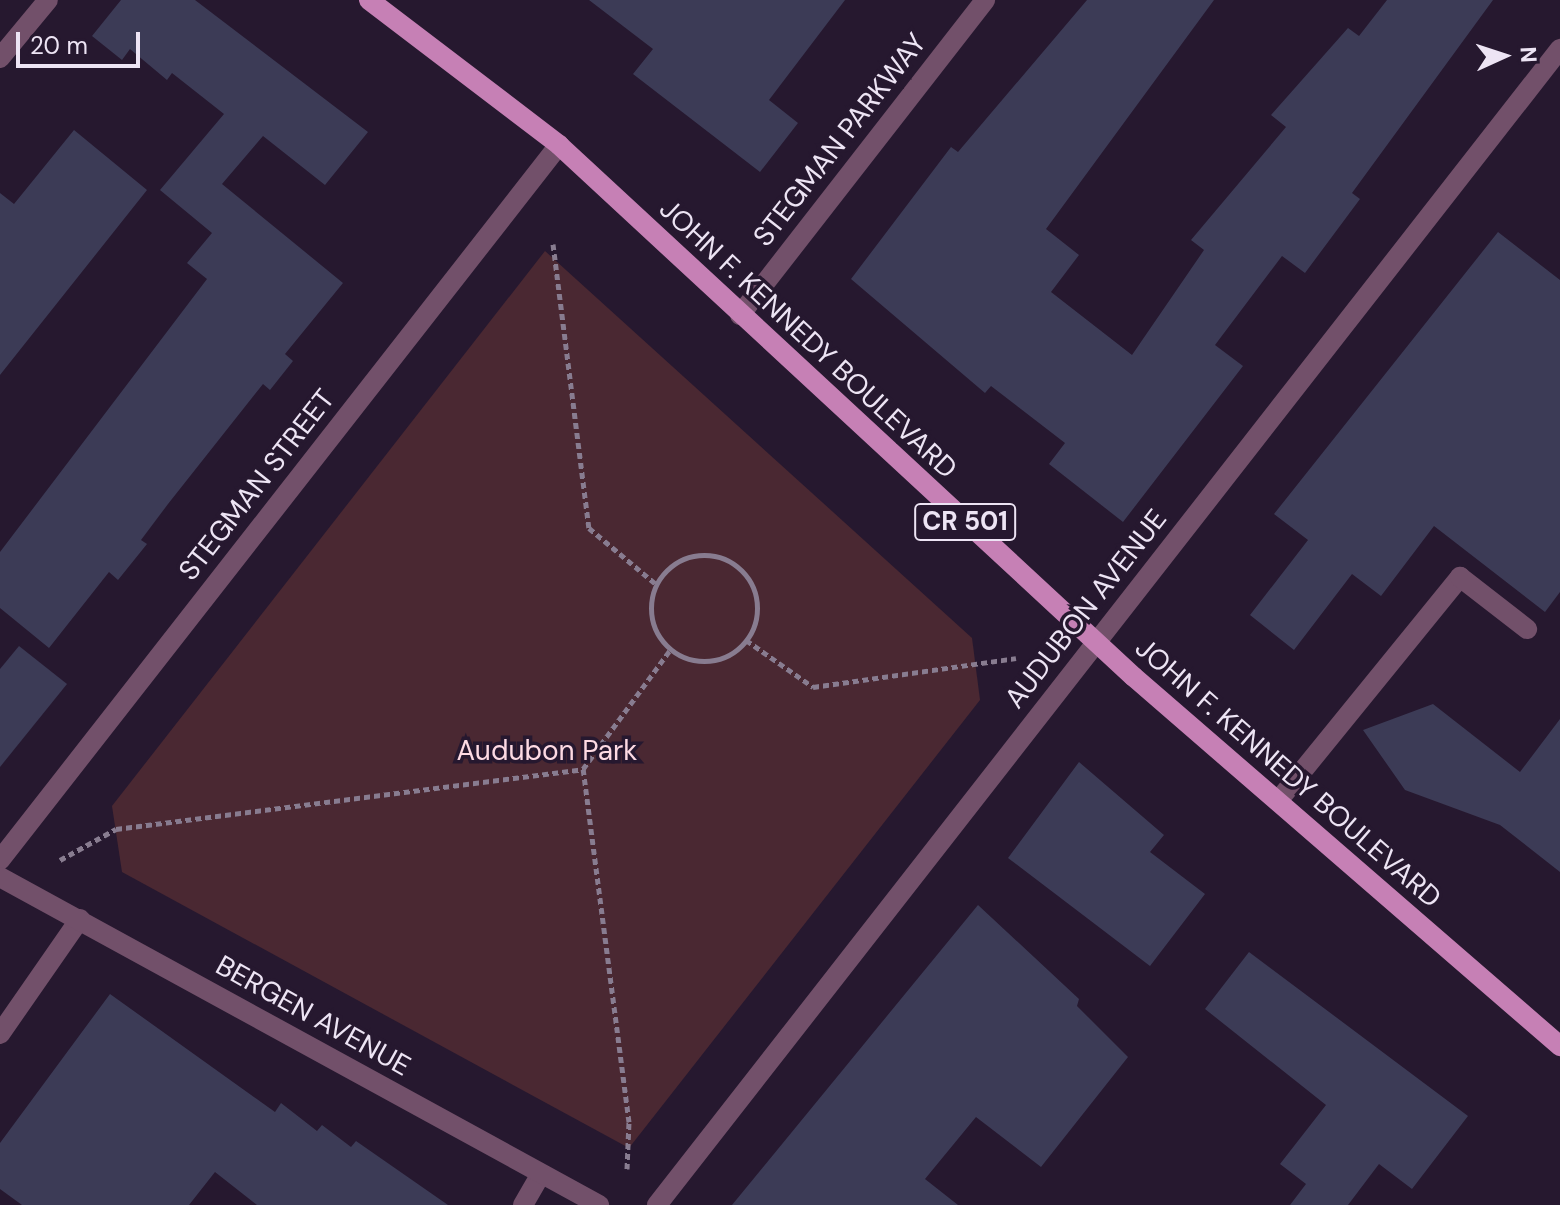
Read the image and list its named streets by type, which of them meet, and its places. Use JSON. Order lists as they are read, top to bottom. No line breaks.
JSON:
{"streets":{"main road":["JOHN F. KENNEDY BOULEVARD","CR 501"],"street":["STEGMAN PARKWAY","STEGMAN STREET","AUDUBON AVENUE","BERGEN AVENUE"]},"crossings":[["STEGMAN PARKWAY","JOHN F. KENNEDY BOULEVARD"],["JOHN F. KENNEDY BOULEVARD","STEGMAN STREET"],["JOHN F. KENNEDY BOULEVARD","AUDUBON AVENUE"]],"parks":["Audubon Park"],"scale_bar":"20 m","north":"right"}
